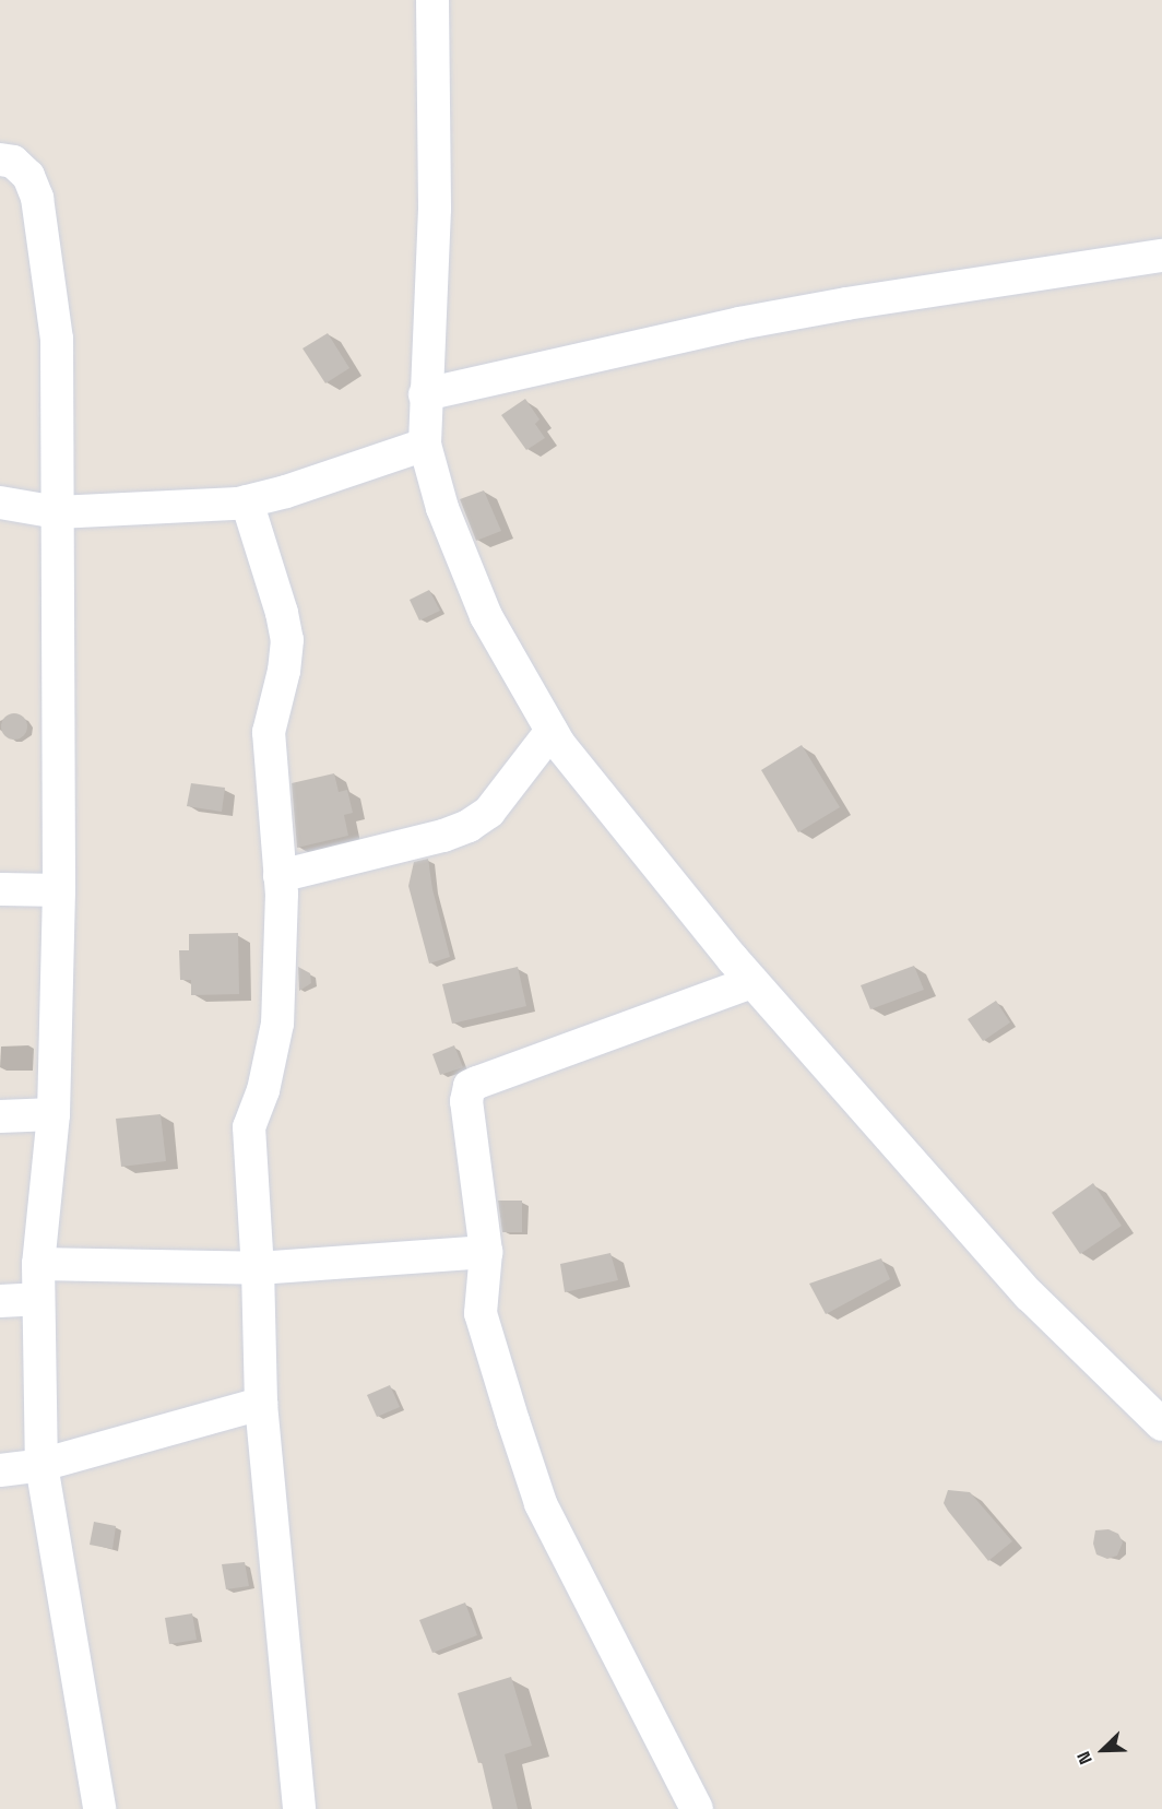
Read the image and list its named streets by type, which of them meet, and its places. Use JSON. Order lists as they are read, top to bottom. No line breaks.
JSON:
{"north":"bottom left"}
